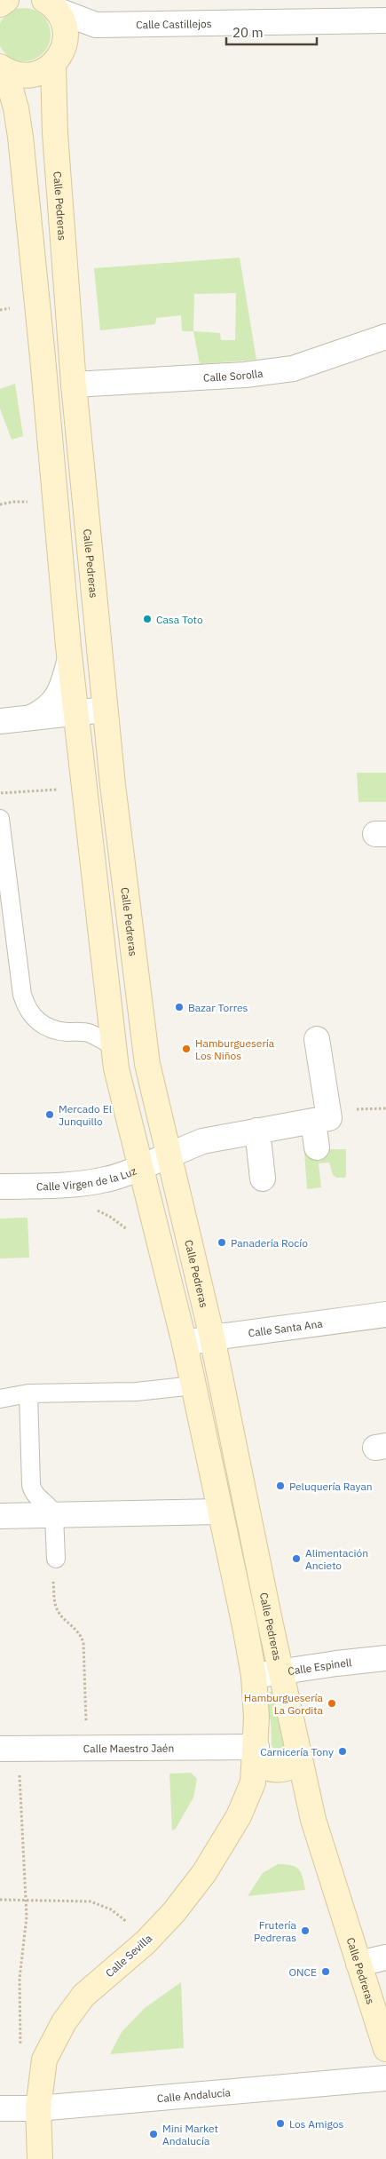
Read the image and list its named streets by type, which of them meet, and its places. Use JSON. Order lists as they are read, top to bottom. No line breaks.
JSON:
{"streets":{"main road":["Calle Pedreras","Calle Sevilla"],"street":["Calle Castillejos","Calle Sorolla","Calle Virgen de la Luz","Calle Santa Ana","Calle Espinell","Calle Maestro Jaén","Calle Andalucía"]},"crossings":[["Calle Castillejos","Calle Pedreras"],["Calle Pedreras","Calle Sorolla"],["Calle Pedreras","Calle Virgen de la Luz"],["Calle Pedreras","Calle Santa Ana"],["Calle Pedreras","Calle Espinell"],["Calle Maestro Jaén","Calle Sevilla"],["Calle Sevilla","Calle Andalucía"]],"places":["Casa Toto","Bazar Torres","Hamburguesería Los Niños","Mercado El Junquillo","Panadería Rocío","Peluquería Rayan","Alimentación Ancieto","Hamburguesería La Gordita","Carnicería Tony","Frutería Pedreras","ONCE","Los Amigos","Mini Market Andalucía"],"scale_bar":"20 m"}
